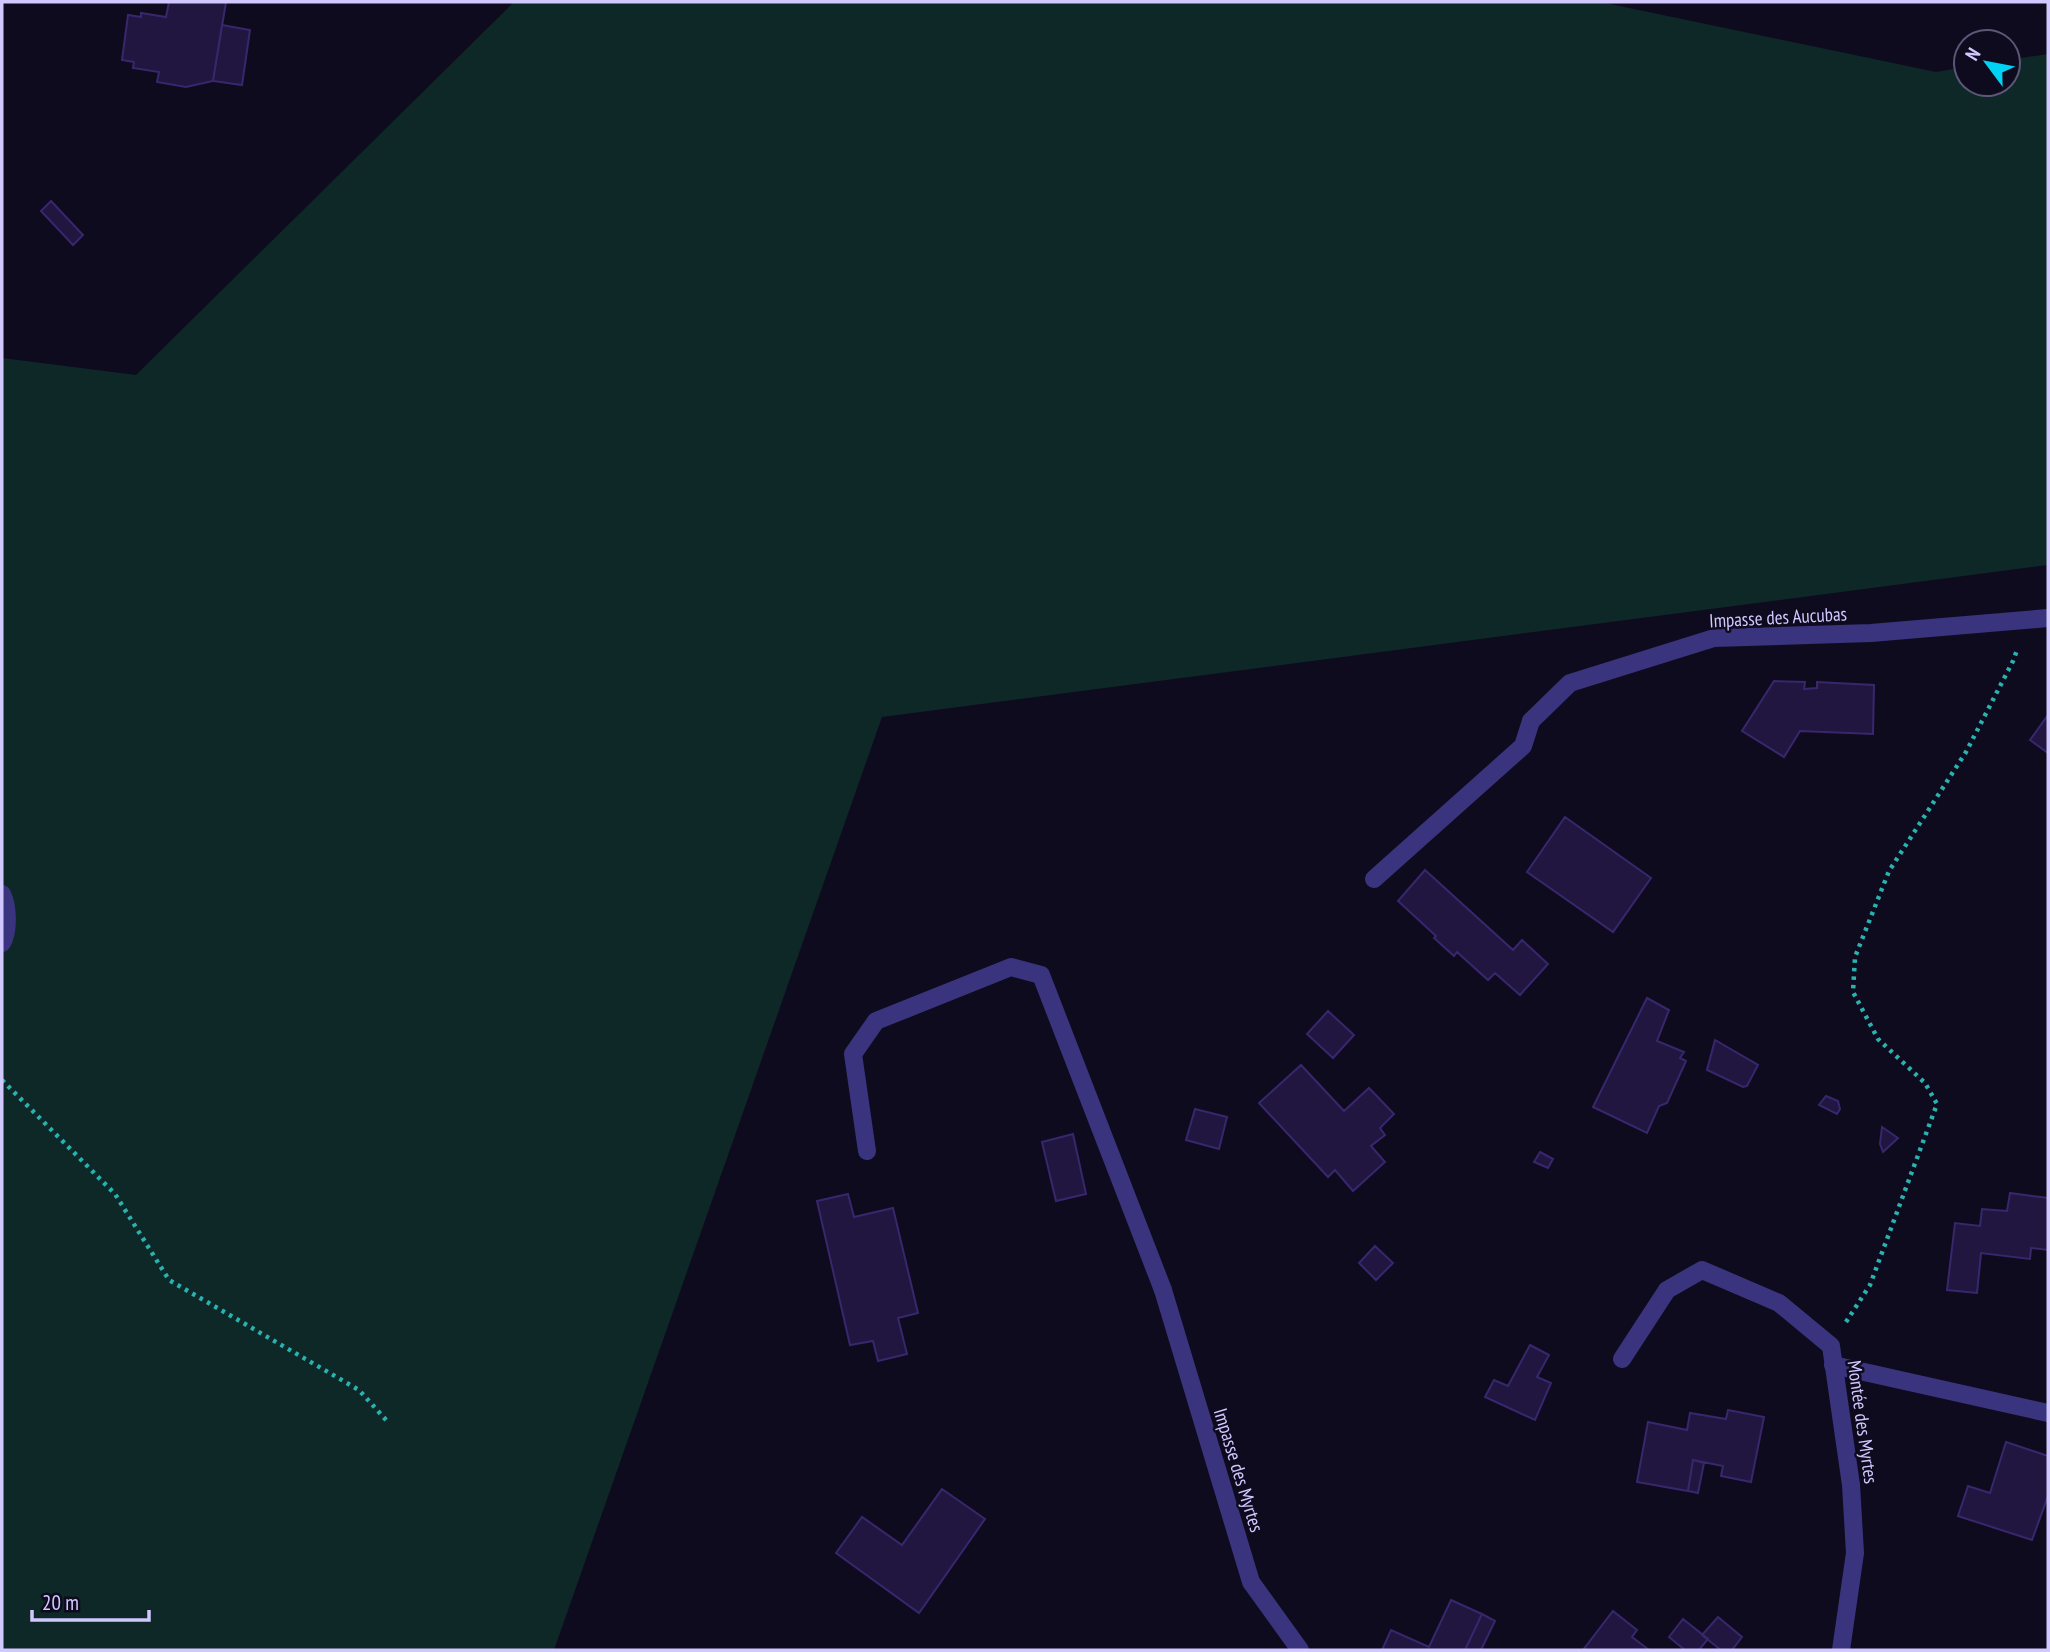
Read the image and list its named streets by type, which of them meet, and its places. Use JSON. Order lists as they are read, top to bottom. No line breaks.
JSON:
{"streets":{"street":["Impasse des Aucubas","Montée des Myrtes","Impasse des Myrtes"]},"scale_bar":"20 m","north":"top left"}
